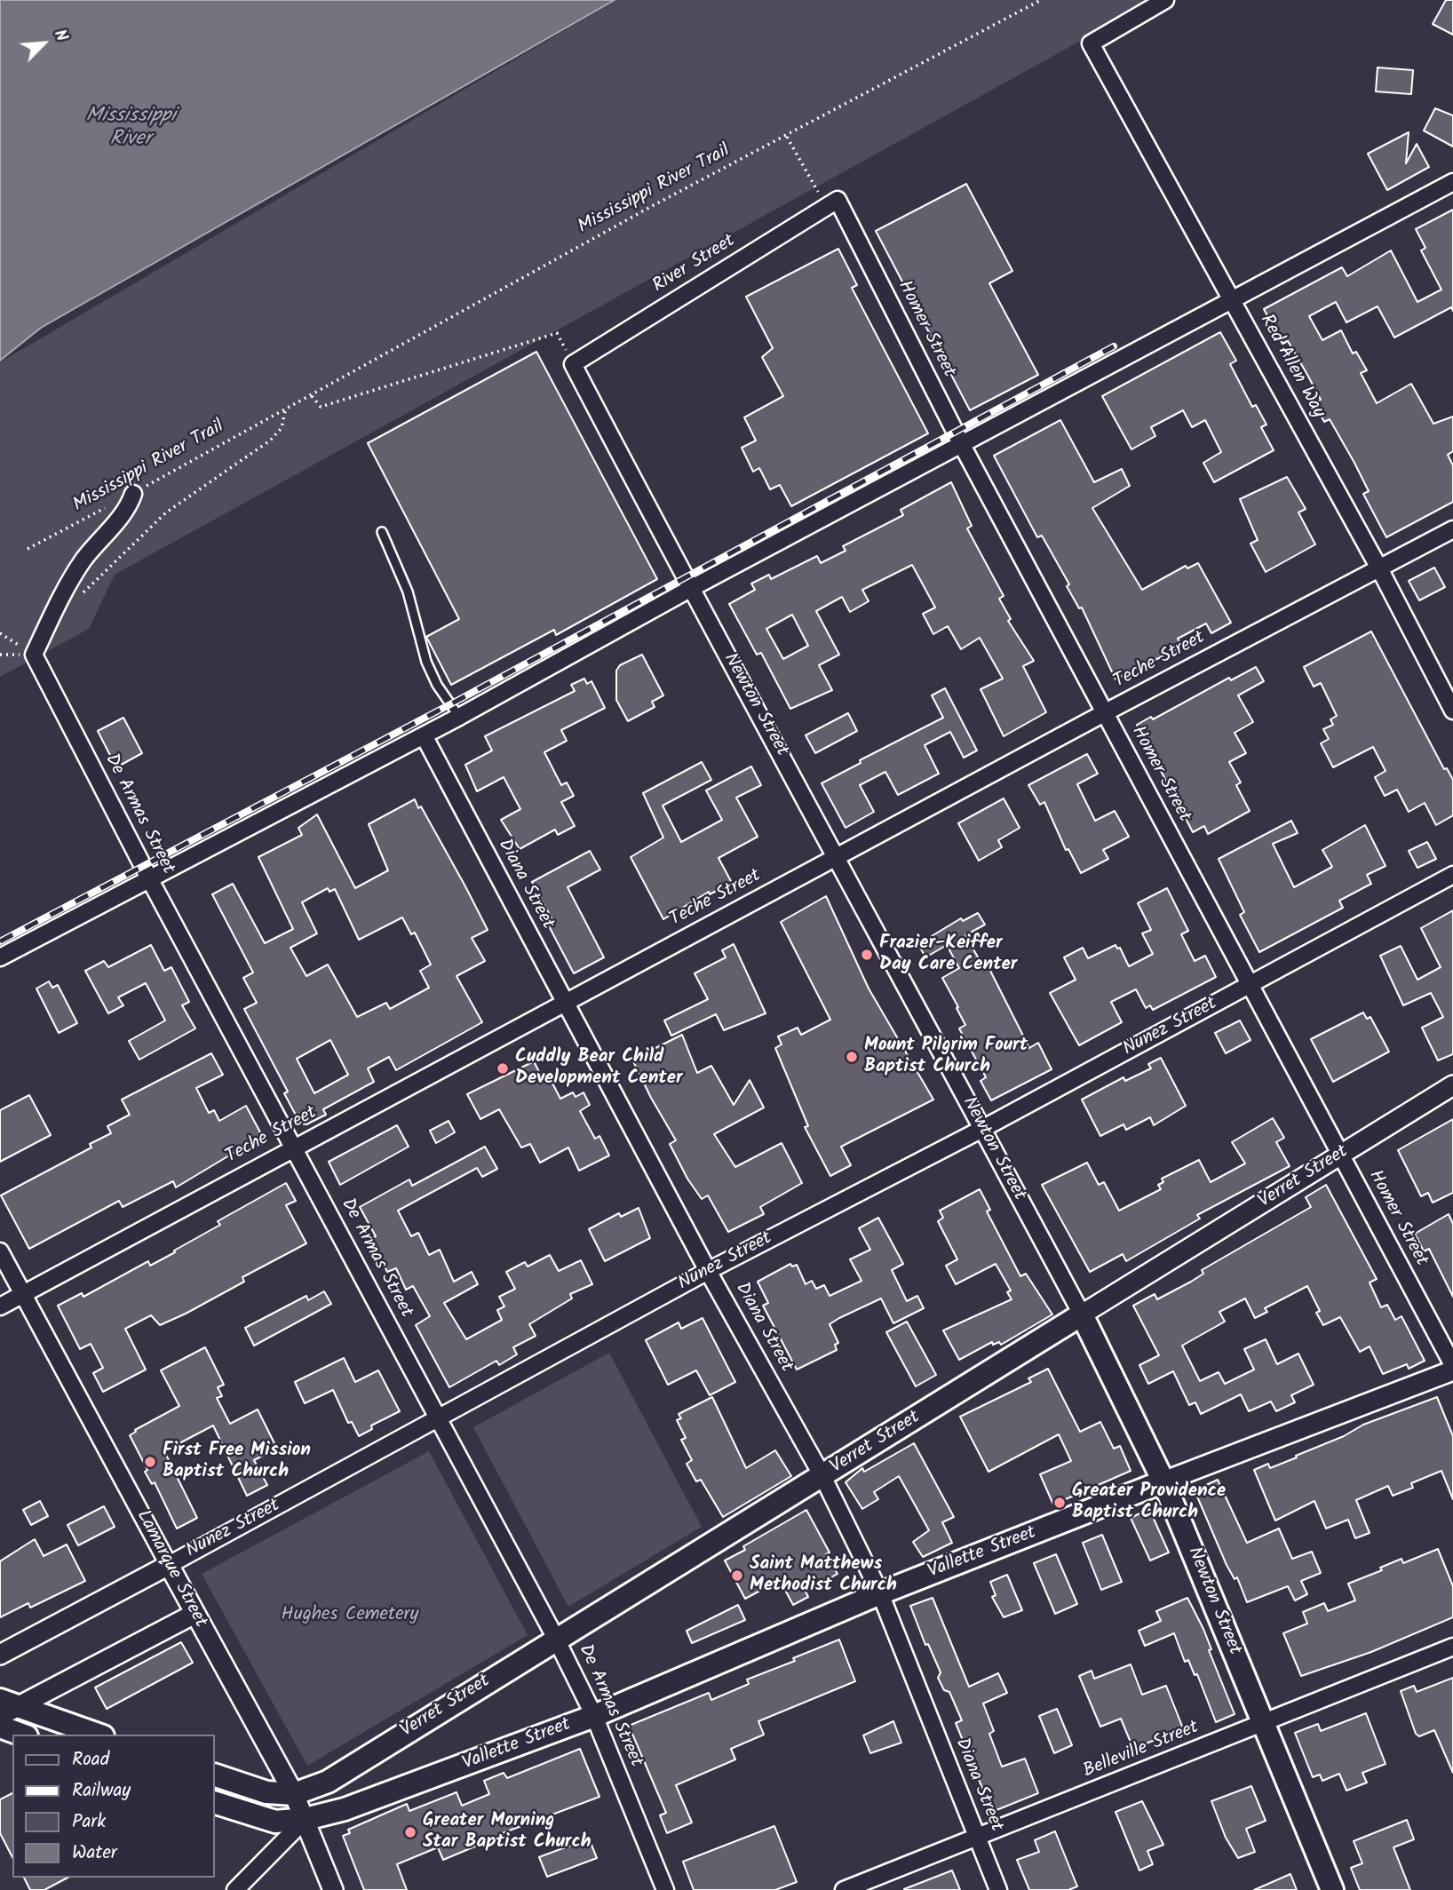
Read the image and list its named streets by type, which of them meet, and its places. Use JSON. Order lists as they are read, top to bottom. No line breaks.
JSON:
{"streets":{"main road":["Newton Street","Verret Street","Vallette Street"],"street":["River Street","Homer Street","Red Allen Way","Teche Street","De Armas Street","Diana Street","Nunez Street","Lamarque Street","Belleville Street"],"path":["Mississippi River Trail"]},"crossings":[["River Street","Homer Street"],["River Street","Newton Street"],["Homer Street","Teche Street"],["Homer Street","Nunez Street"],["Homer Street","Verret Street"],["Red Allen Way","Teche Street"],["Teche Street","Newton Street"],["Teche Street","De Armas Street"],["Teche Street","Diana Street"],["Teche Street","Lamarque Street"],["Newton Street","Nunez Street"],["Newton Street","Verret Street"],["Newton Street","Vallette Street"],["Newton Street","Belleville Street"],["De Armas Street","Nunez Street"],["De Armas Street","Verret Street"],["De Armas Street","Vallette Street"],["Diana Street","Nunez Street"],["Diana Street","Verret Street"],["Diana Street","Vallette Street"],["Diana Street","Belleville Street"],["Nunez Street","Lamarque Street"],["Verret Street","Lamarque Street"],["Vallette Street","Lamarque Street"]],"water":["Mississippi River"],"parks":["Hughes Cemetery"],"places":["Frazier-Keiffer Day Care Center","Mount Pilgrim Fourt Baptist Church","Cuddly Bear Child Development Center","First Free Mission Baptist Church","Greater Providence Baptist Church","Saint Matthews Methodist Church","Greater Morning Star Baptist Church"],"legend":["Road","Railway","Park","Water"],"north":"top right"}
